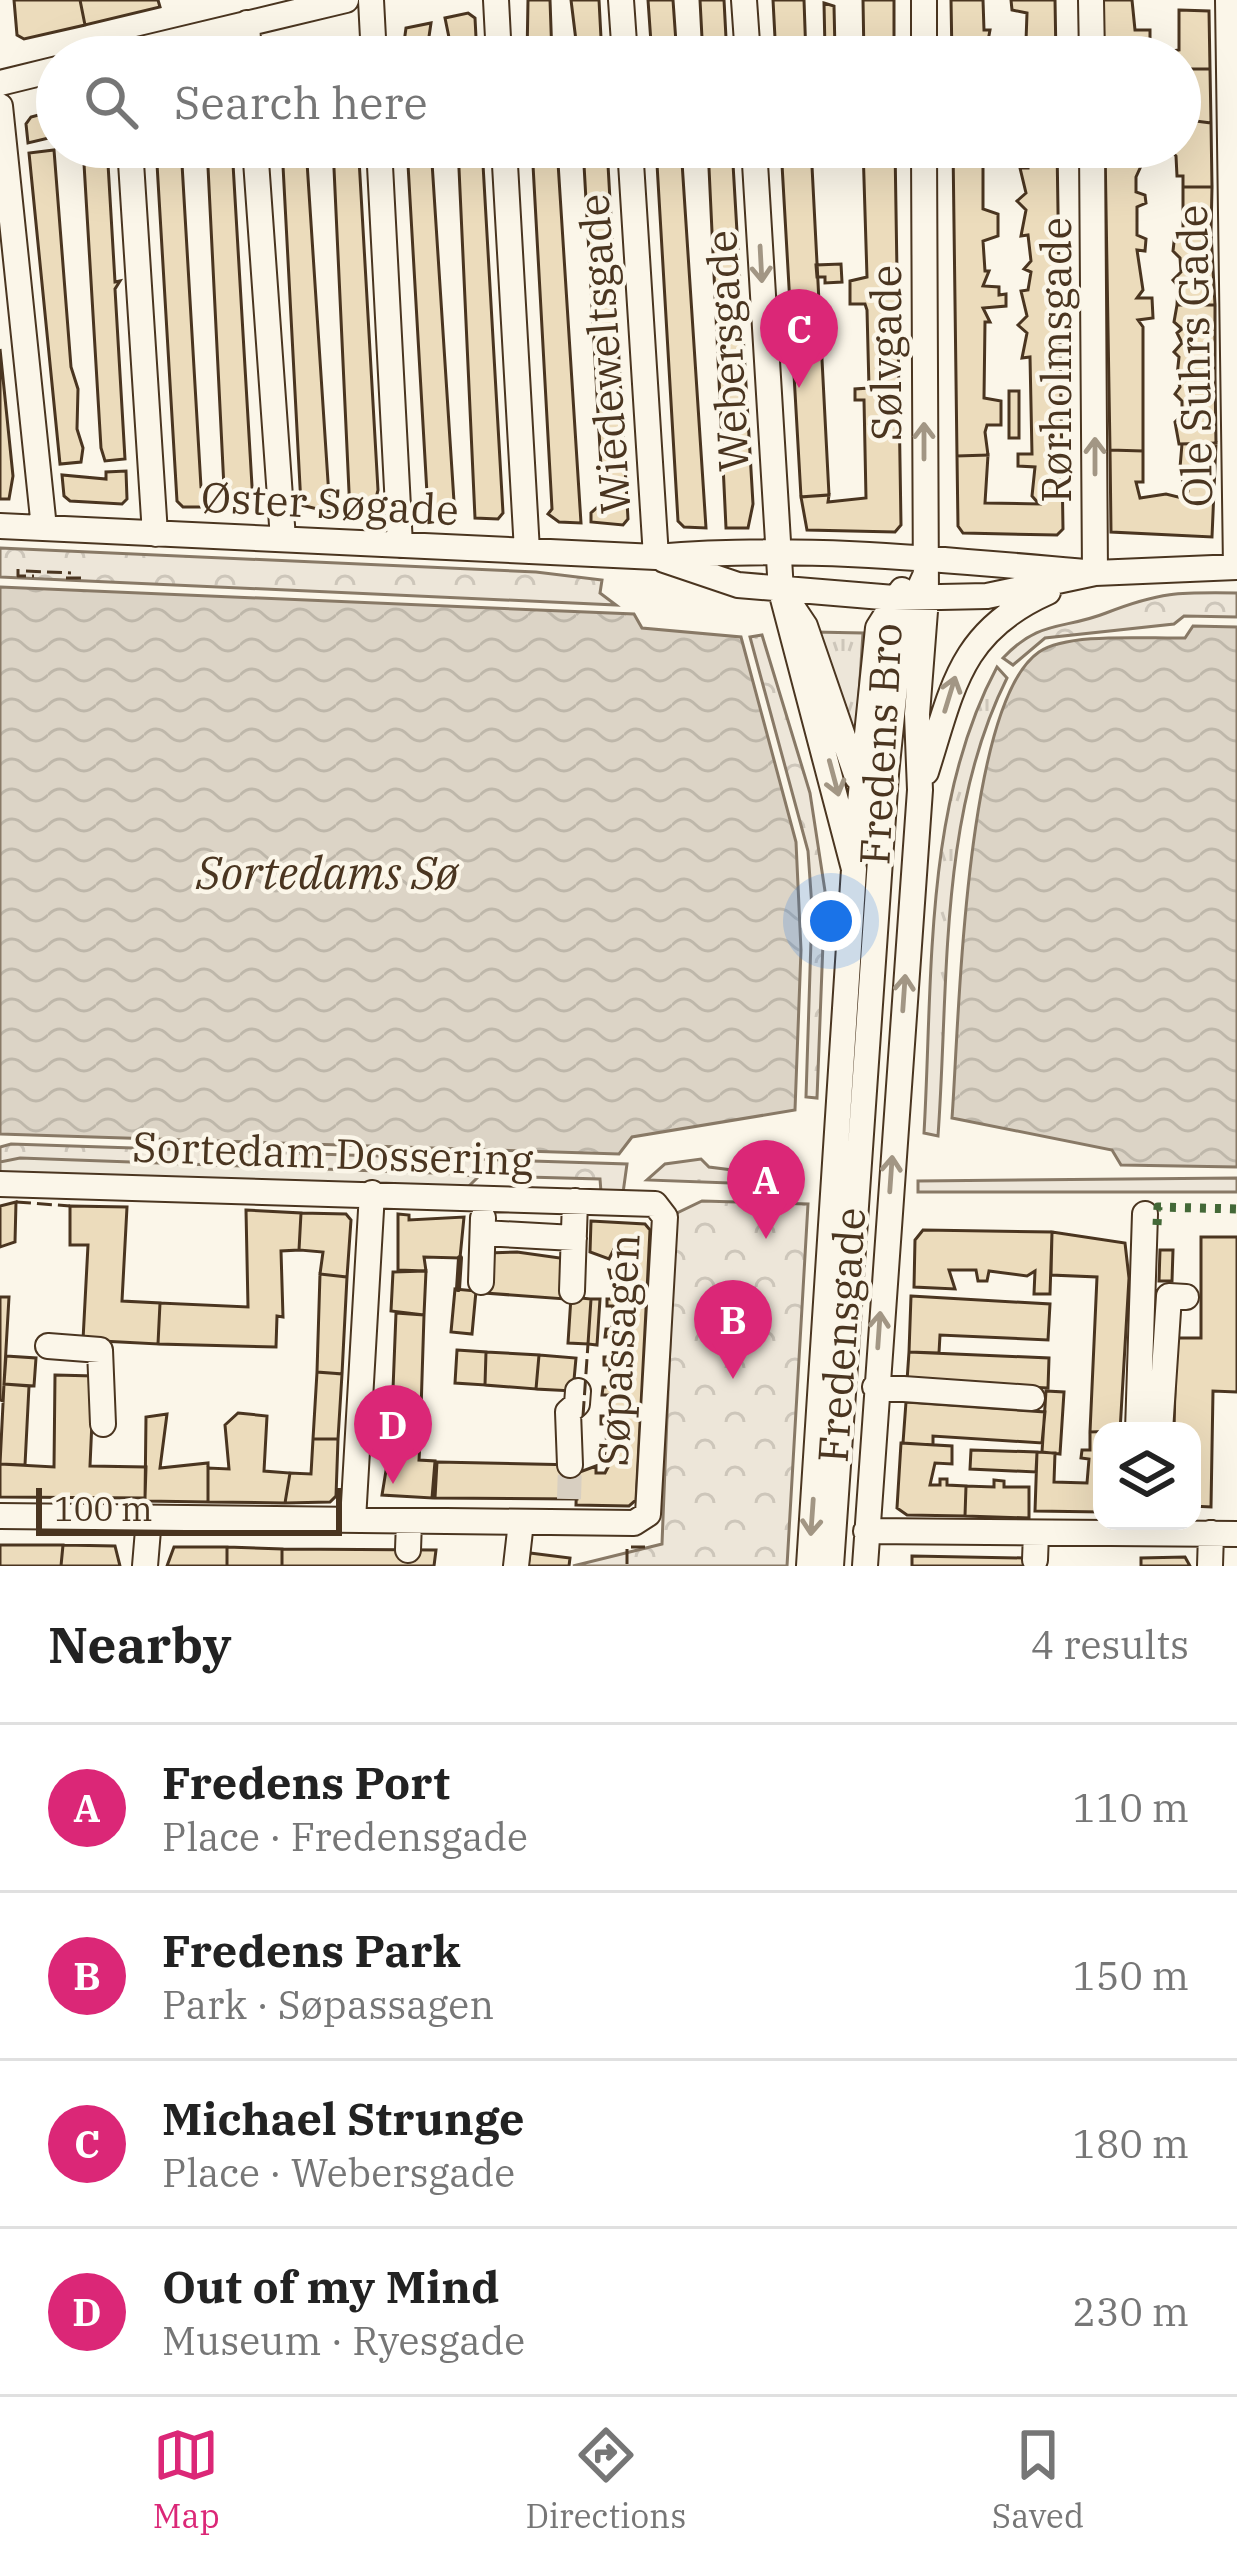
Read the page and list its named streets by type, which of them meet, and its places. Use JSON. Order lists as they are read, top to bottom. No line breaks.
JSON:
{"streets":{"street":["Webersgade","Sølvgade","Wiedeweltsgade","Ole Suhrs Gade","Rørholmsgade","Øster Søgade","Fredens Bro","Sortedam Dossering","Fredensgade","Søpassagen"]},"crossings":[["Webersgade","Øster Søgade"],["Webersgade","Fredens Bro"],["Sølvgade","Øster Søgade"],["Sølvgade","Fredens Bro"],["Wiedeweltsgade","Øster Søgade"],["Ole Suhrs Gade","Øster Søgade"],["Rørholmsgade","Øster Søgade"],["Øster Søgade","Fredens Bro"],["Fredens Bro","Fredensgade"],["Sortedam Dossering","Søpassagen"]],"one_way":["Webersgade","Sølvgade","Rørholmsgade"],"water":["Sortedams Sø"],"scale_bar":"100 m","page":{"search":"Search here","pins":["C","A","B","D"],"scale":"100 m","heading":["Nearby","4 results"],"list":[{"mark":"A","name":"Fredens Port","note":"Place · Fredensgade","value":"110 m"},{"mark":"B","name":"Fredens Park","note":"Park · Søpassagen","value":"150 m"},{"mark":"C","name":"Michael Strunge","note":"Place · Webersgade","value":"180 m"},{"mark":"D","name":"Out of my Mind","note":"Museum · Ryesgade","value":"230 m"}],"nav":["Map","Directions","Saved"]}}
